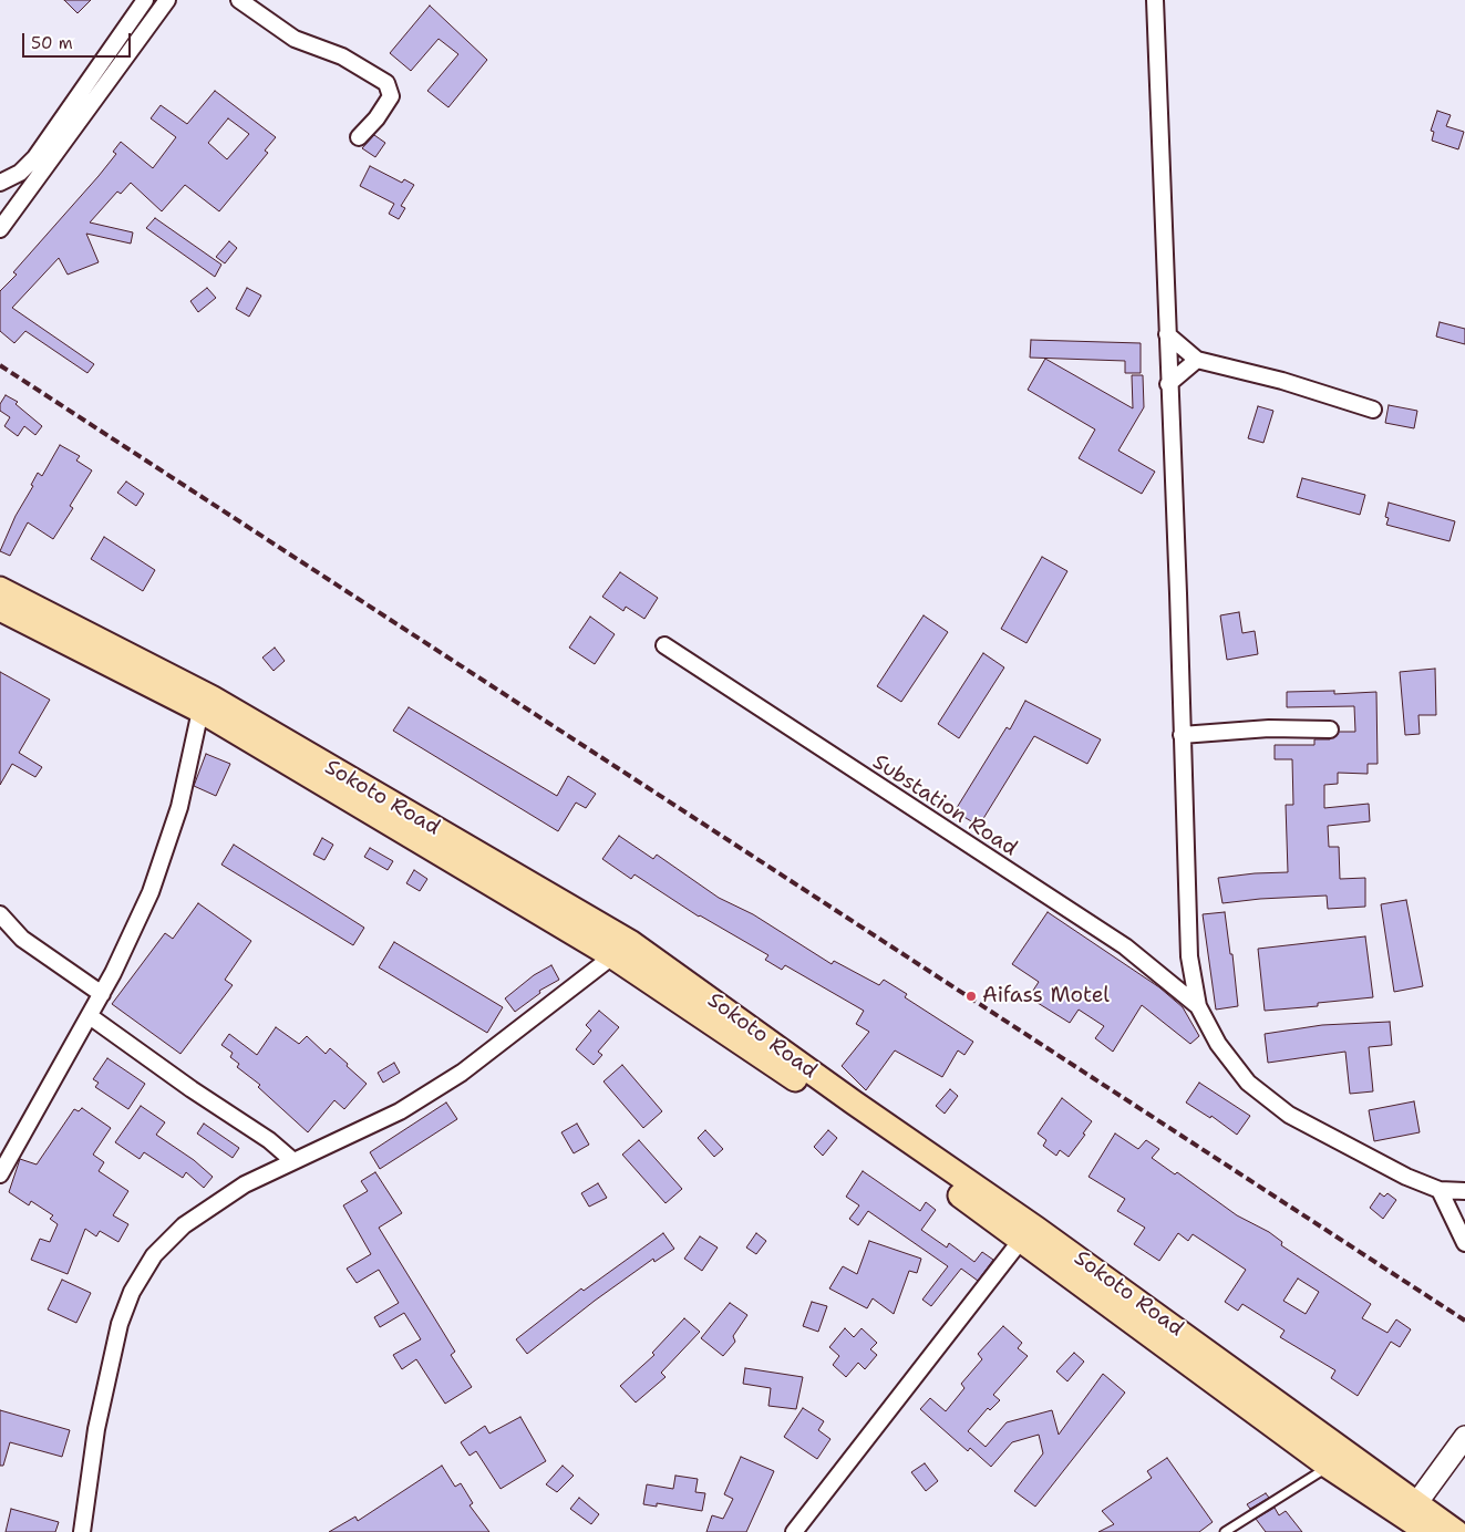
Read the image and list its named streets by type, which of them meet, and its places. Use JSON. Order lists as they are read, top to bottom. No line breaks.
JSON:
{"streets":{"main road":["Sokoto Road"],"street":["Substation Road"]},"places":["Aifass Motel"],"scale_bar":"50 m"}
